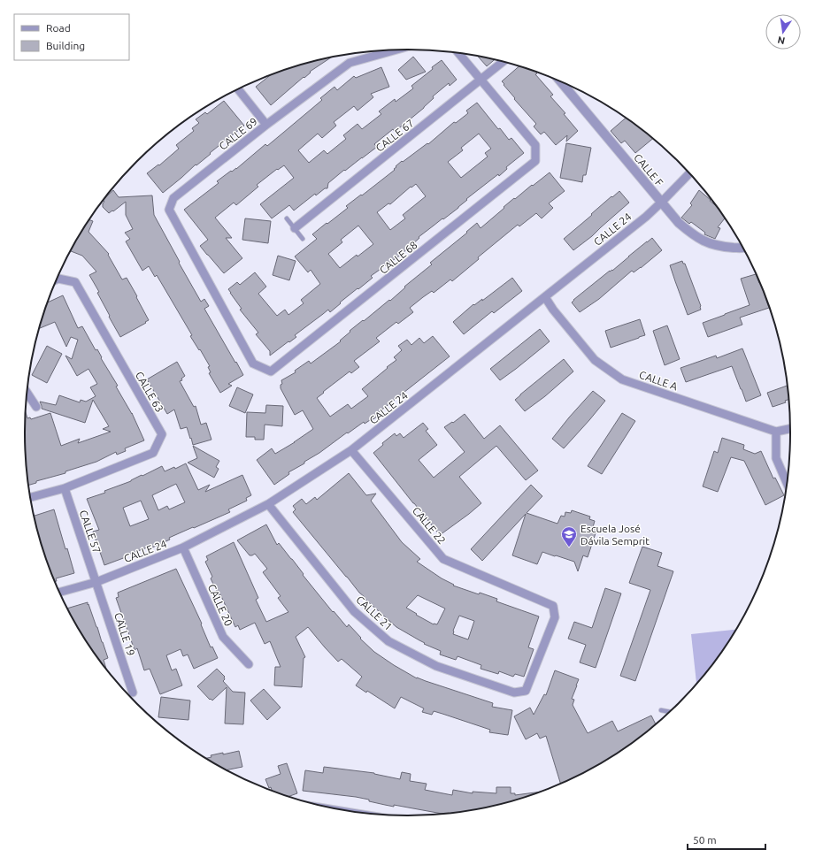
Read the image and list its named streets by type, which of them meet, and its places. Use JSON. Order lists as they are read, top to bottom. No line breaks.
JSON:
{"streets":{"street":["CALLE 69","CALLE 67","CALLE F","CALLE 24","CALLE 68","CALLE A","CALLE 63","CALLE 22","CALLE 57","CALLE 20","CALLE 21","CALLE 19"]},"crossings":[["CALLE 69","CALLE 68"],["CALLE 67","CALLE 68"],["CALLE F","CALLE 24"],["CALLE 24","CALLE A"],["CALLE 24","CALLE 22"],["CALLE 24","CALLE 57"],["CALLE 24","CALLE 20"],["CALLE 24","CALLE 21"],["CALLE 24","CALLE 19"],["CALLE 63","CALLE 57"],["CALLE 22","CALLE 21"],["CALLE 57","CALLE 19"]],"places":{"school or university":["Escuela José Dávila Semprit"]},"legend":["Road","Building"],"scale_bar":"50 m","north":"bottom"}
